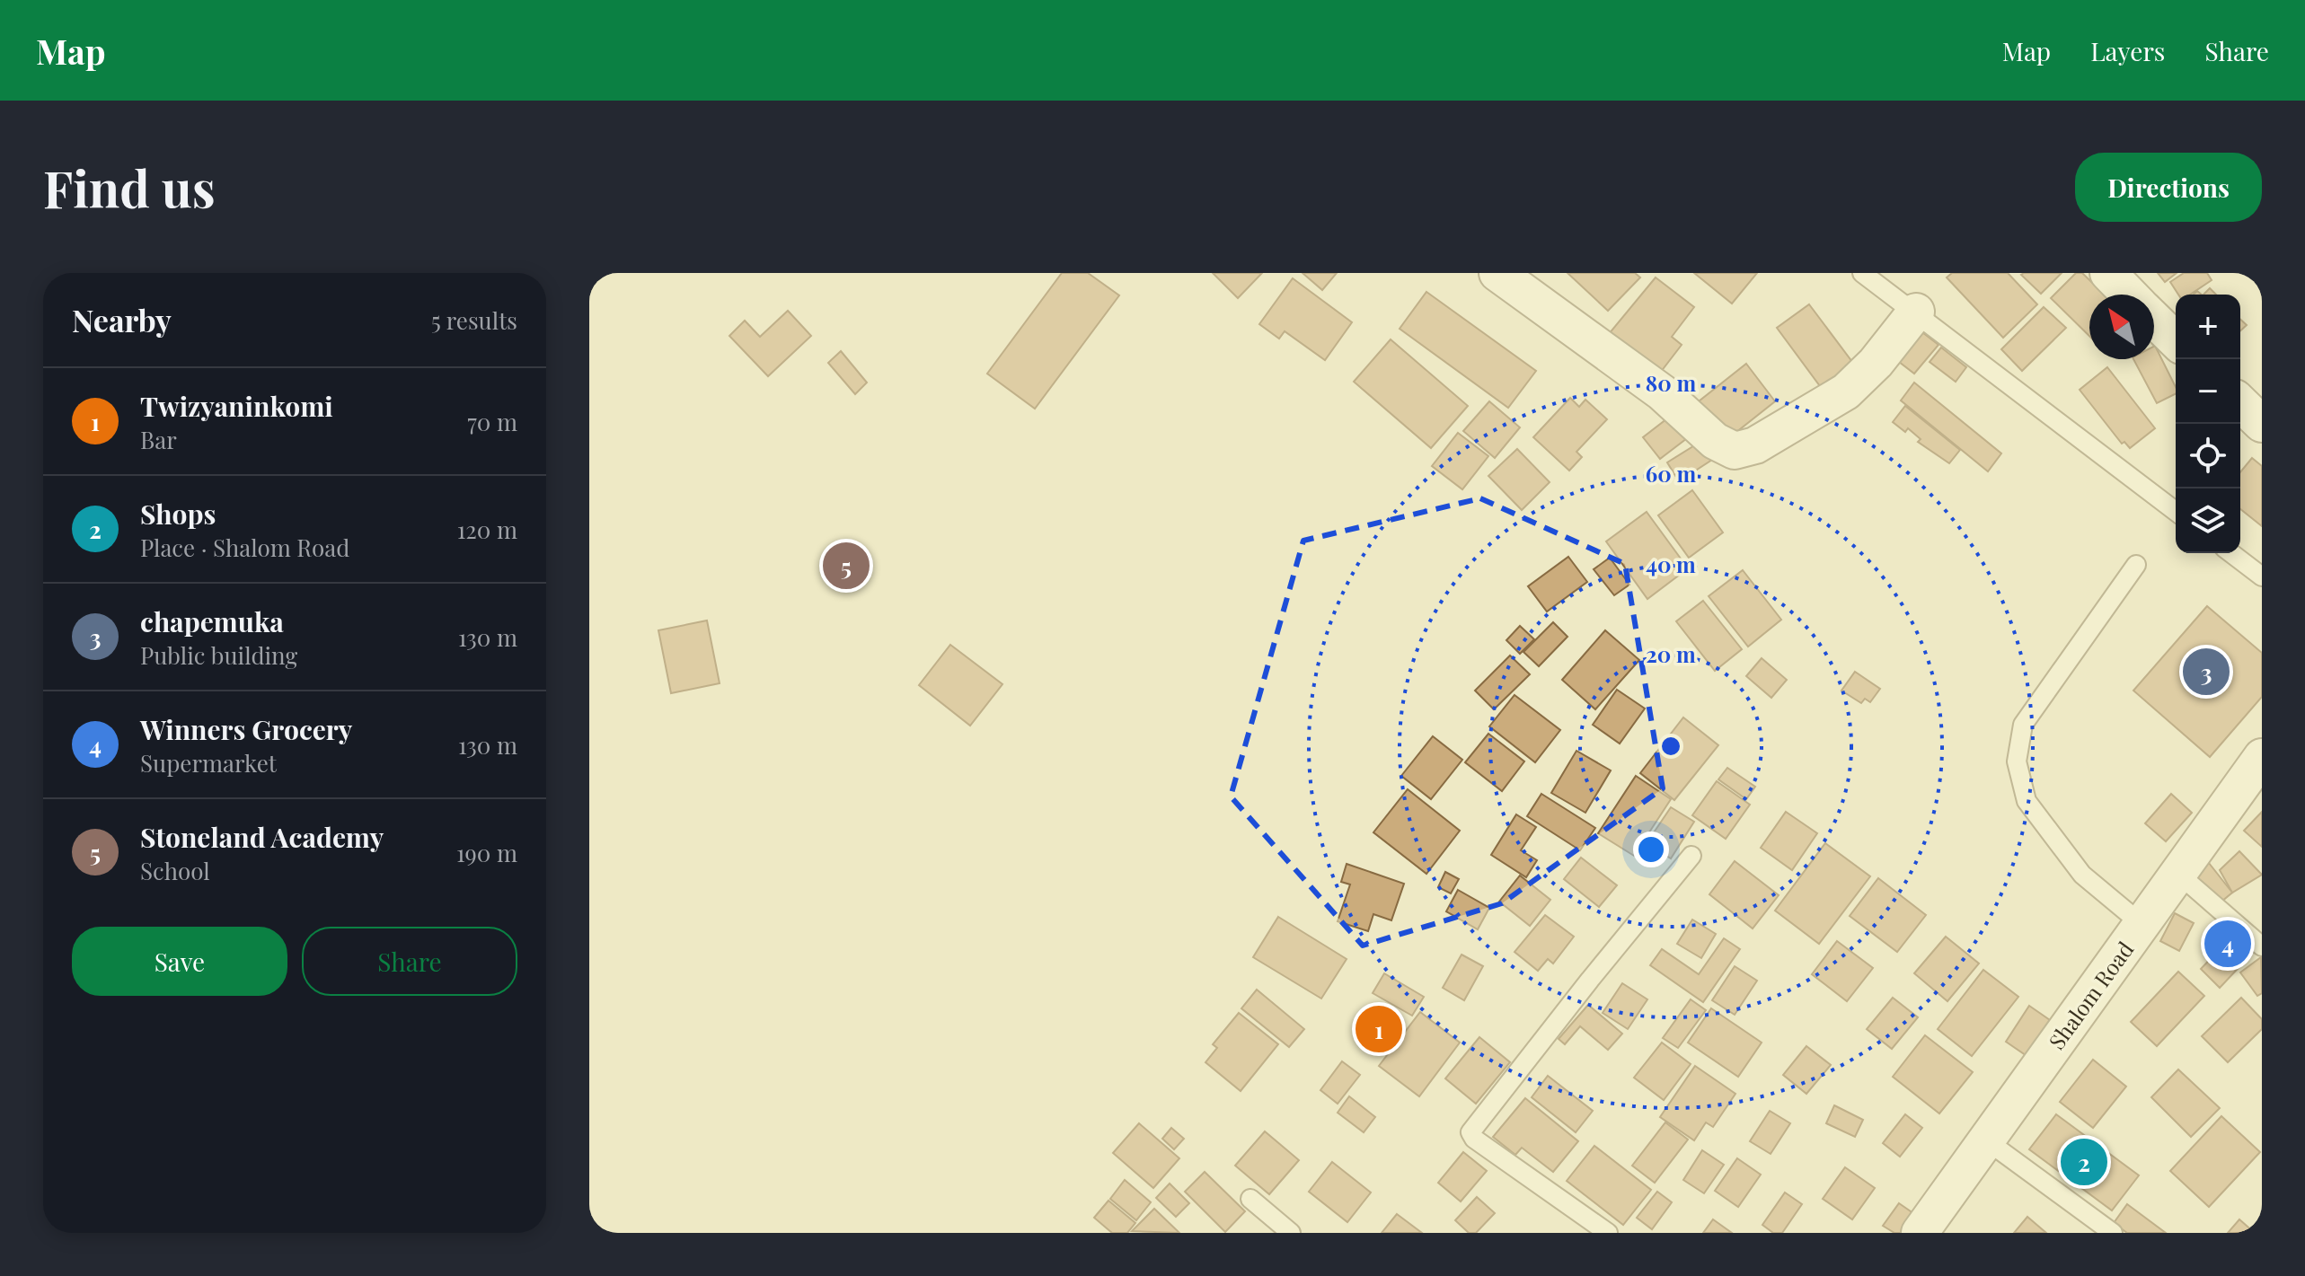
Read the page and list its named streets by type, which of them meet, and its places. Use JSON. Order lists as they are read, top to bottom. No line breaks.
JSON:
{"streets":{"street":["Shalom Road"]},"north":"top left","page":{"header":"Map","nav":["Map","Layers","Share"],"buttons":["Directions",["Save","Share"]],"title":"Find us","heading":["Nearby","5 results"],"map_buttons":["+","−"],"list":[{"mark":"1","name":"Twizyaninkomi","note":"Bar","value":"70 m"},{"mark":"2","name":"Shops","note":"Place · Shalom Road","value":"120 m"},{"mark":"3","name":"chapemuka","note":"Public building","value":"130 m"},{"mark":"4","name":"Winners Grocery","note":"Supermarket","value":"130 m"},{"mark":"5","name":"Stoneland Academy","note":"School","value":"190 m"}],"pins":["5","3","4","1","2"]},"rings":["80 m","60 m","40 m","20 m"]}
